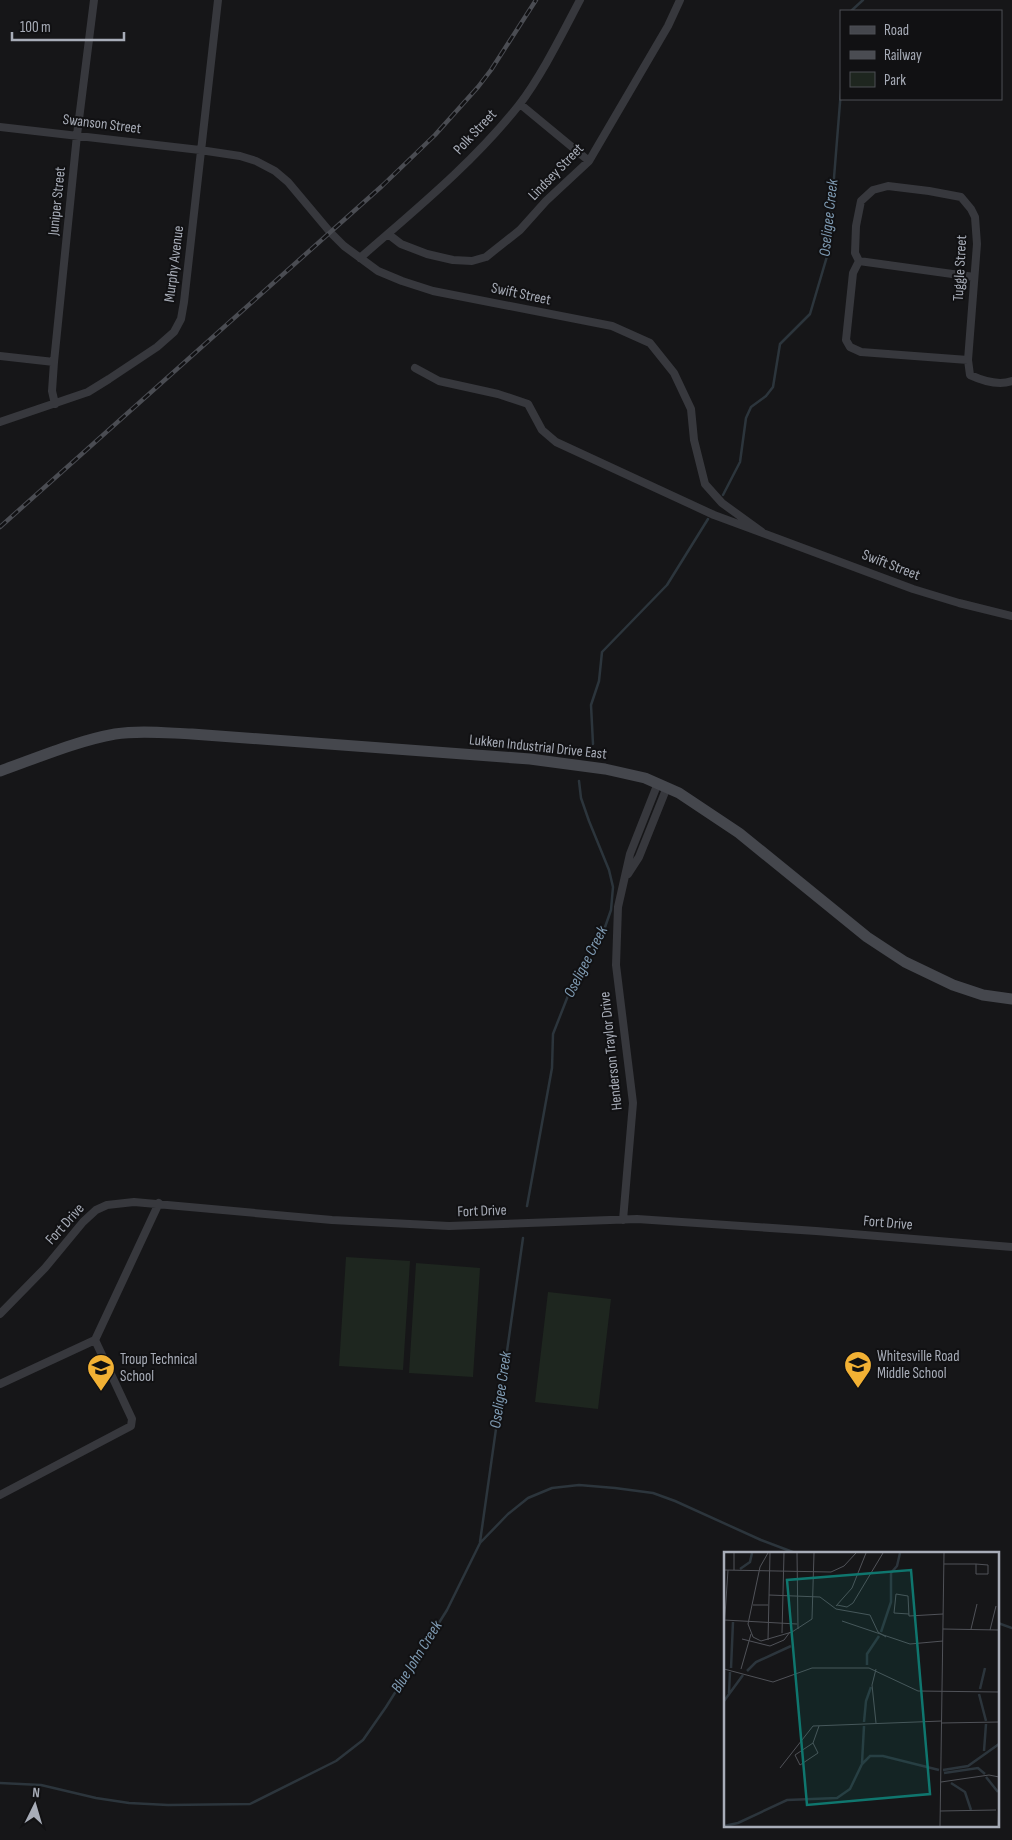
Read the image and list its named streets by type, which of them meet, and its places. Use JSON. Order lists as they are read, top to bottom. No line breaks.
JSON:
{"streets":{"main road":["Lukken Industrial Drive East"],"street":["Swanson Street","Polk Street","Lindsey Street","Juniper Street","Murphy Avenue","Tuggle Street","Swift Street","Henderson Traylor Drive","Fort Drive"]},"crossings":[["Swanson Street","Juniper Street"],["Swanson Street","Murphy Avenue"],["Swanson Street","Swift Street"],["Polk Street","Lindsey Street"],["Polk Street","Swift Street"],["Juniper Street","Murphy Avenue"],["Murphy Avenue","Swift Street"],["Lukken Industrial Drive East","Henderson Traylor Drive"],["Henderson Traylor Drive","Fort Drive"]],"water":["Oseligee Creek","Blue John Creek"],"places":{"school or university":["Whitesville Road Middle School","Troup Technical School"]},"legend":["Road","Railway","Park"],"scale_bar":"100 m","north":"top"}
